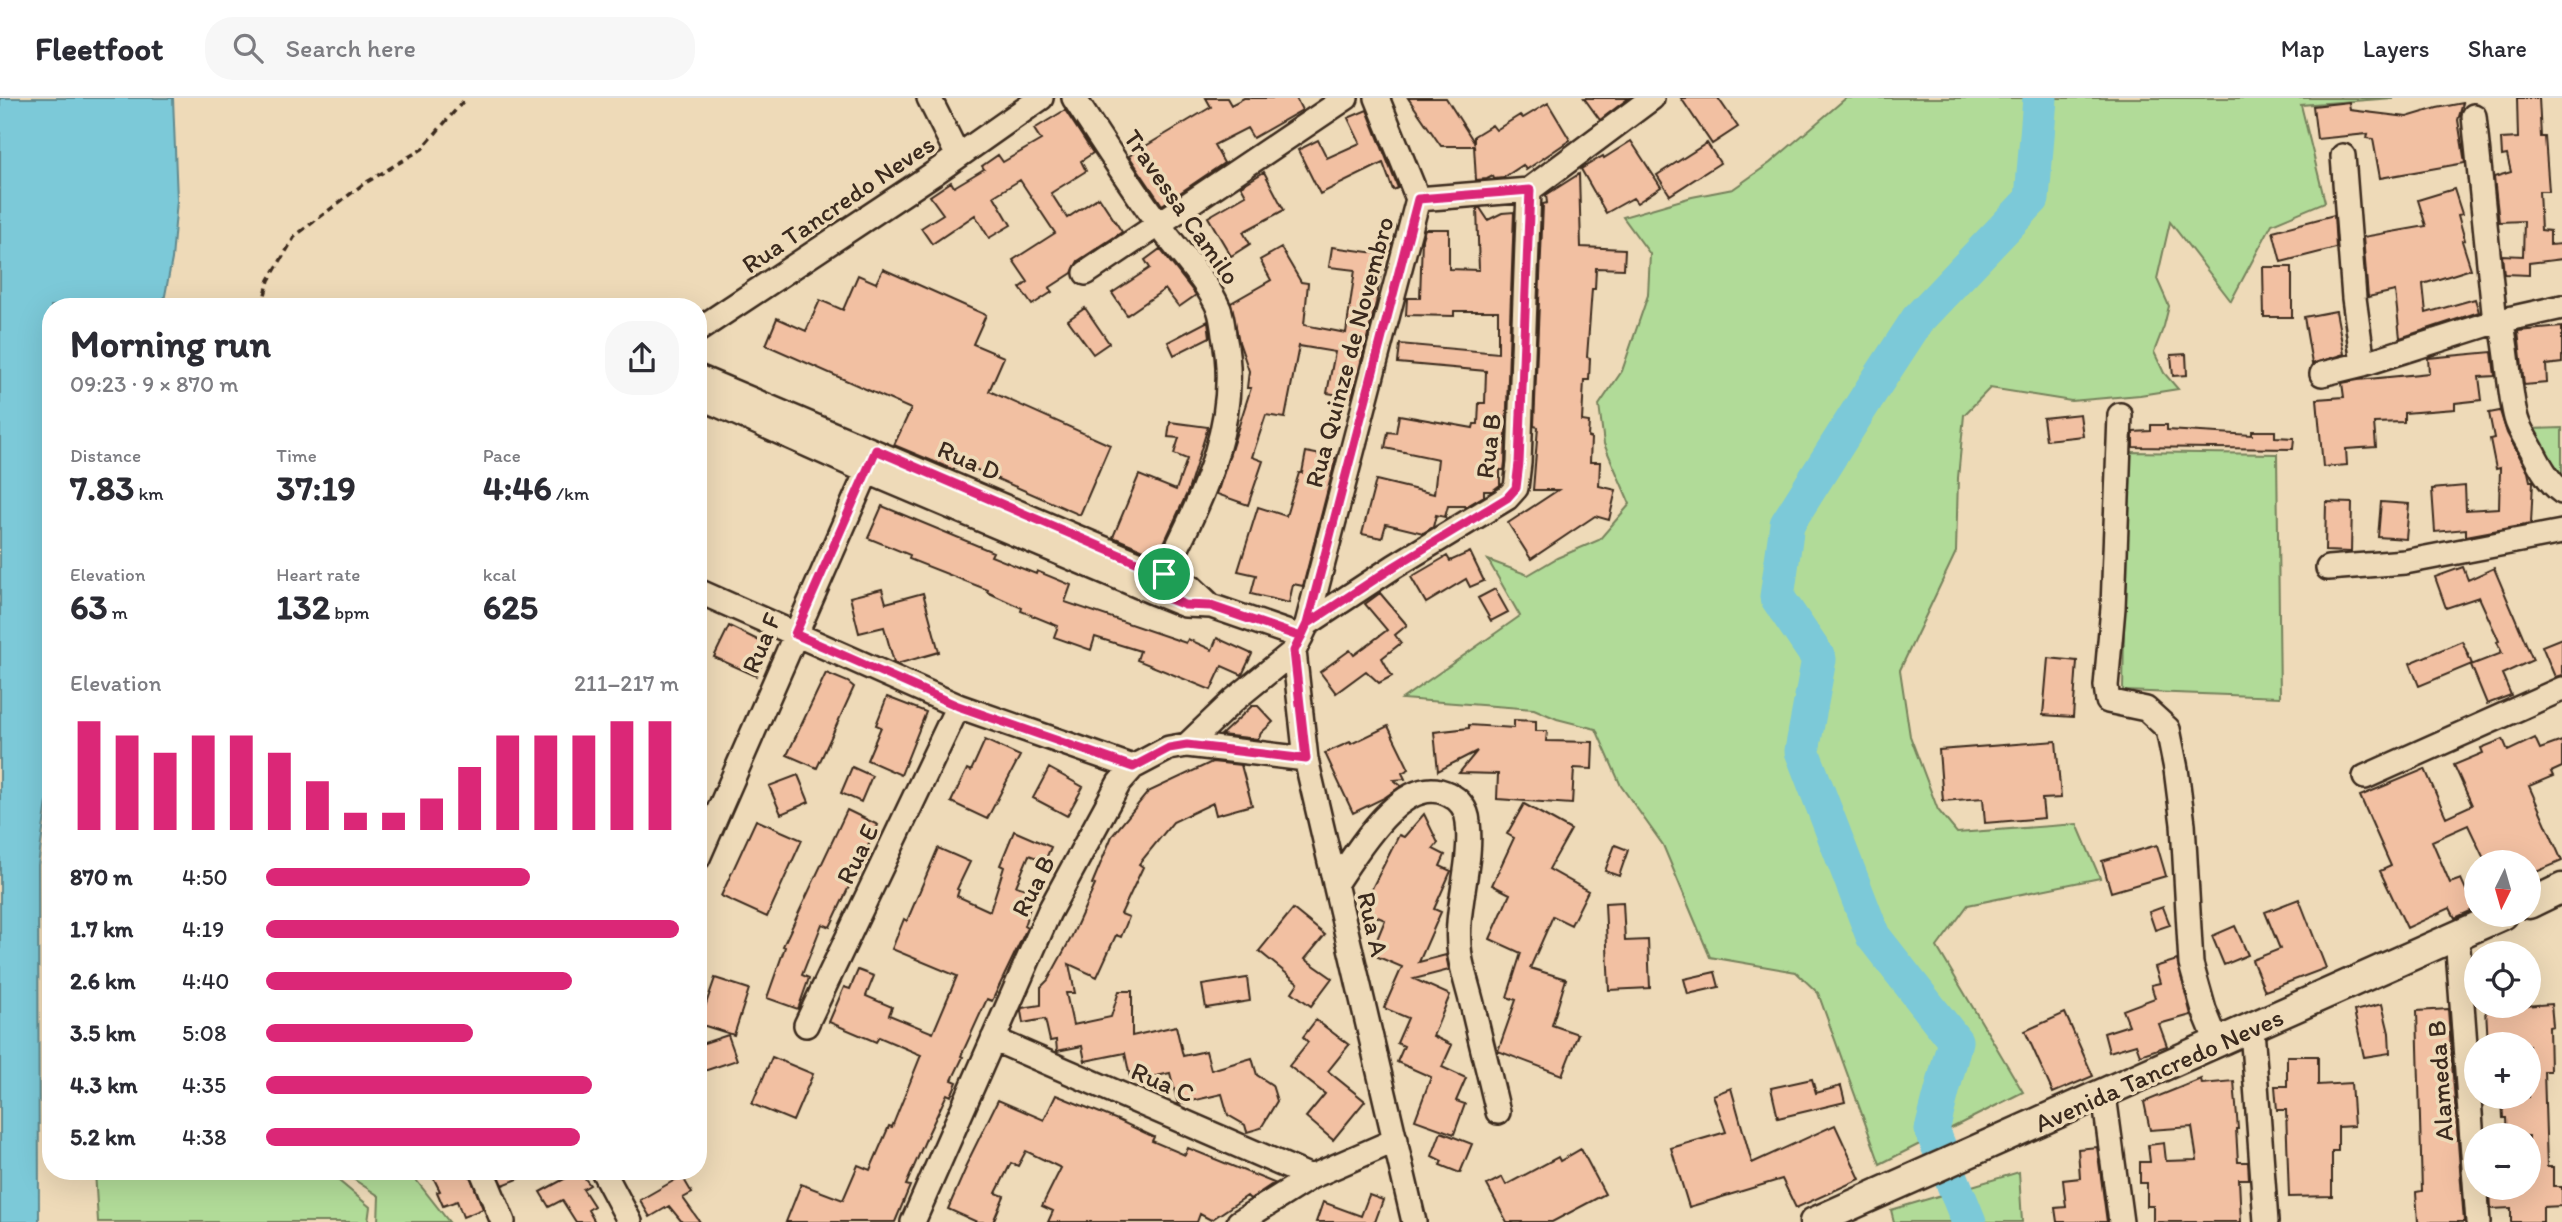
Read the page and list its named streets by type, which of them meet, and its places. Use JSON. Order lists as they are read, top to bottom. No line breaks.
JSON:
{"streets":{"street":["Rua Tancredo Neves","Travessa Camilo","Rua Quinze de Novembro","Rua B","Rua D","Rua F","Rua E","Rua A","Avenida Tancredo Neves","Alameda B","Rua C"]},"crossings":[["Travessa Camilo","Rua D"],["Rua Quinze de Novembro","Rua B"],["Rua Quinze de Novembro","Rua D"],["Rua Quinze de Novembro","Rua A"],["Rua B","Rua D"],["Rua B","Rua A"],["Rua B","Rua C"],["Rua D","Rua F"],["Rua D","Rua A"],["Avenida Tancredo Neves","Alameda B"]],"north":"bottom","page":{"header":"Fleetfoot","search":"Search here","nav":["Map","Layers","Share"],"heading":["Morning run","09:23 · 9 × 870 m"],"stats":[["Distance","7.83 km"],["Time","37:19"],["Pace","4:46 /km"],["Elevation","63 m"],["Heart rate","132 bpm"],["kcal","625"]],"chart":["Elevation","211–217 m"],"map_buttons":["+","−"],"list":[{"name":"870 m","note":"4:50"},{"name":"1.7 km","note":"4:19"},{"name":"2.6 km","note":"4:40"},{"name":"3.5 km","note":"5:08"},{"name":"4.3 km","note":"4:35"},{"name":"5.2 km","note":"4:38"}]}}
